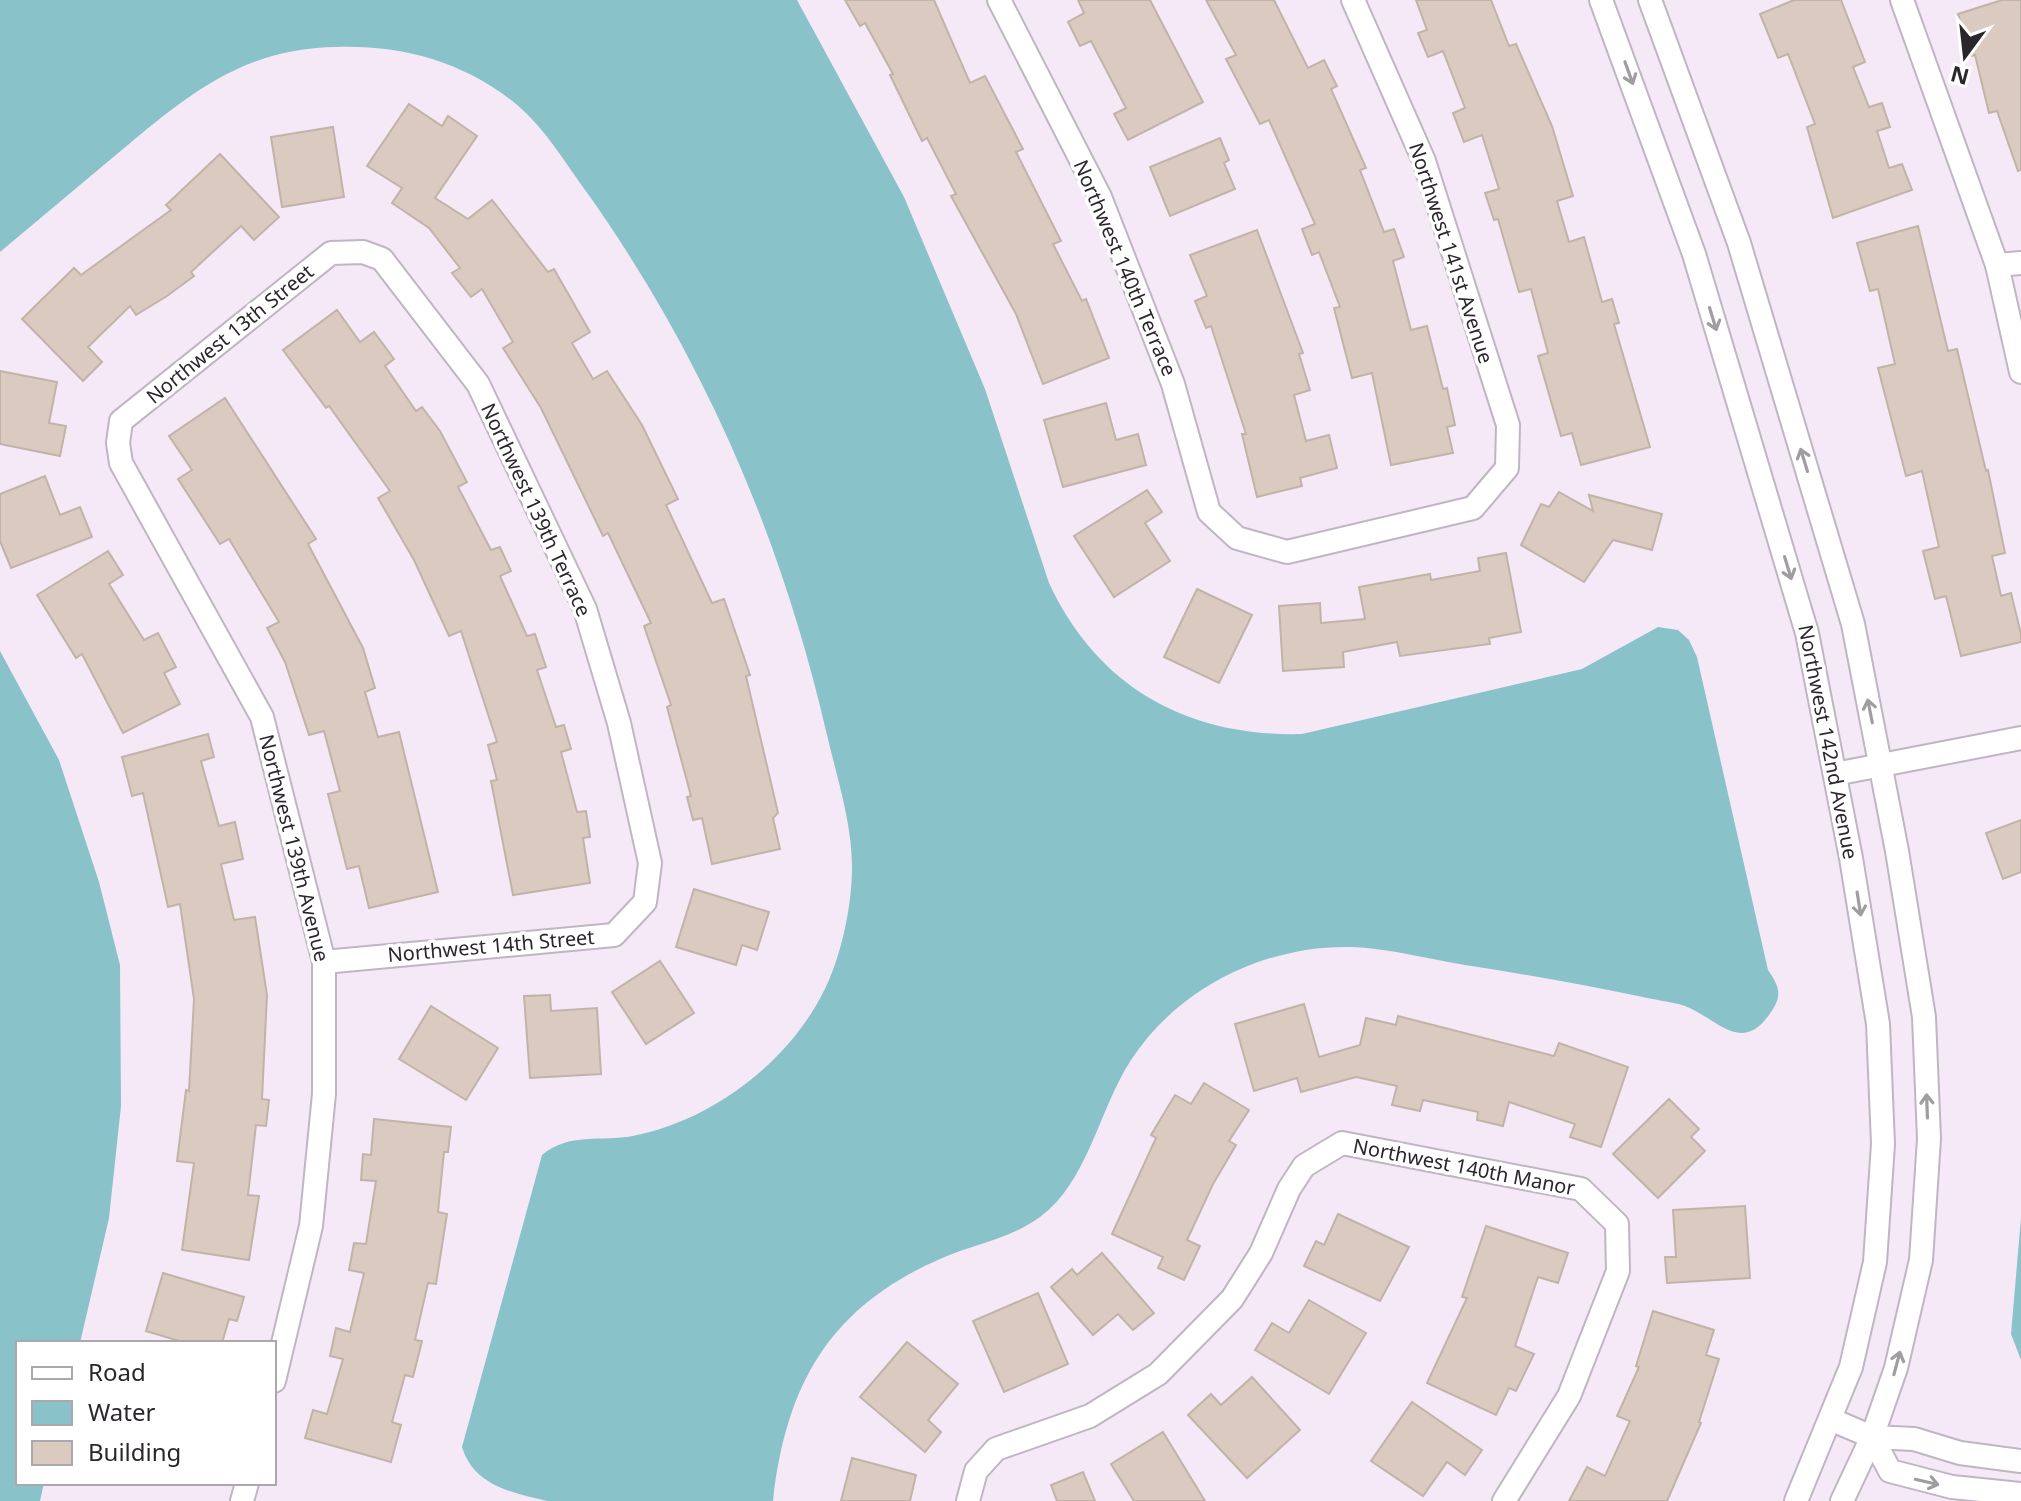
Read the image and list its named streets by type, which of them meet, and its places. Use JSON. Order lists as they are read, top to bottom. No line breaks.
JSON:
{"streets":{"street":["Northwest 141st Avenue","Northwest 140th Terrace","Northwest 13th Street","Northwest 139th Terrace","Northwest 142nd Avenue","Northwest 139th Avenue","Northwest 14th Street","Northwest 140th Manor"]},"crossings":[["Northwest 141st Avenue","Northwest 140th Terrace"],["Northwest 13th Street","Northwest 139th Terrace"],["Northwest 13th Street","Northwest 139th Avenue"],["Northwest 139th Terrace","Northwest 14th Street"],["Northwest 139th Avenue","Northwest 14th Street"]],"legend":["Road","Water","Building"],"north":"bottom"}
